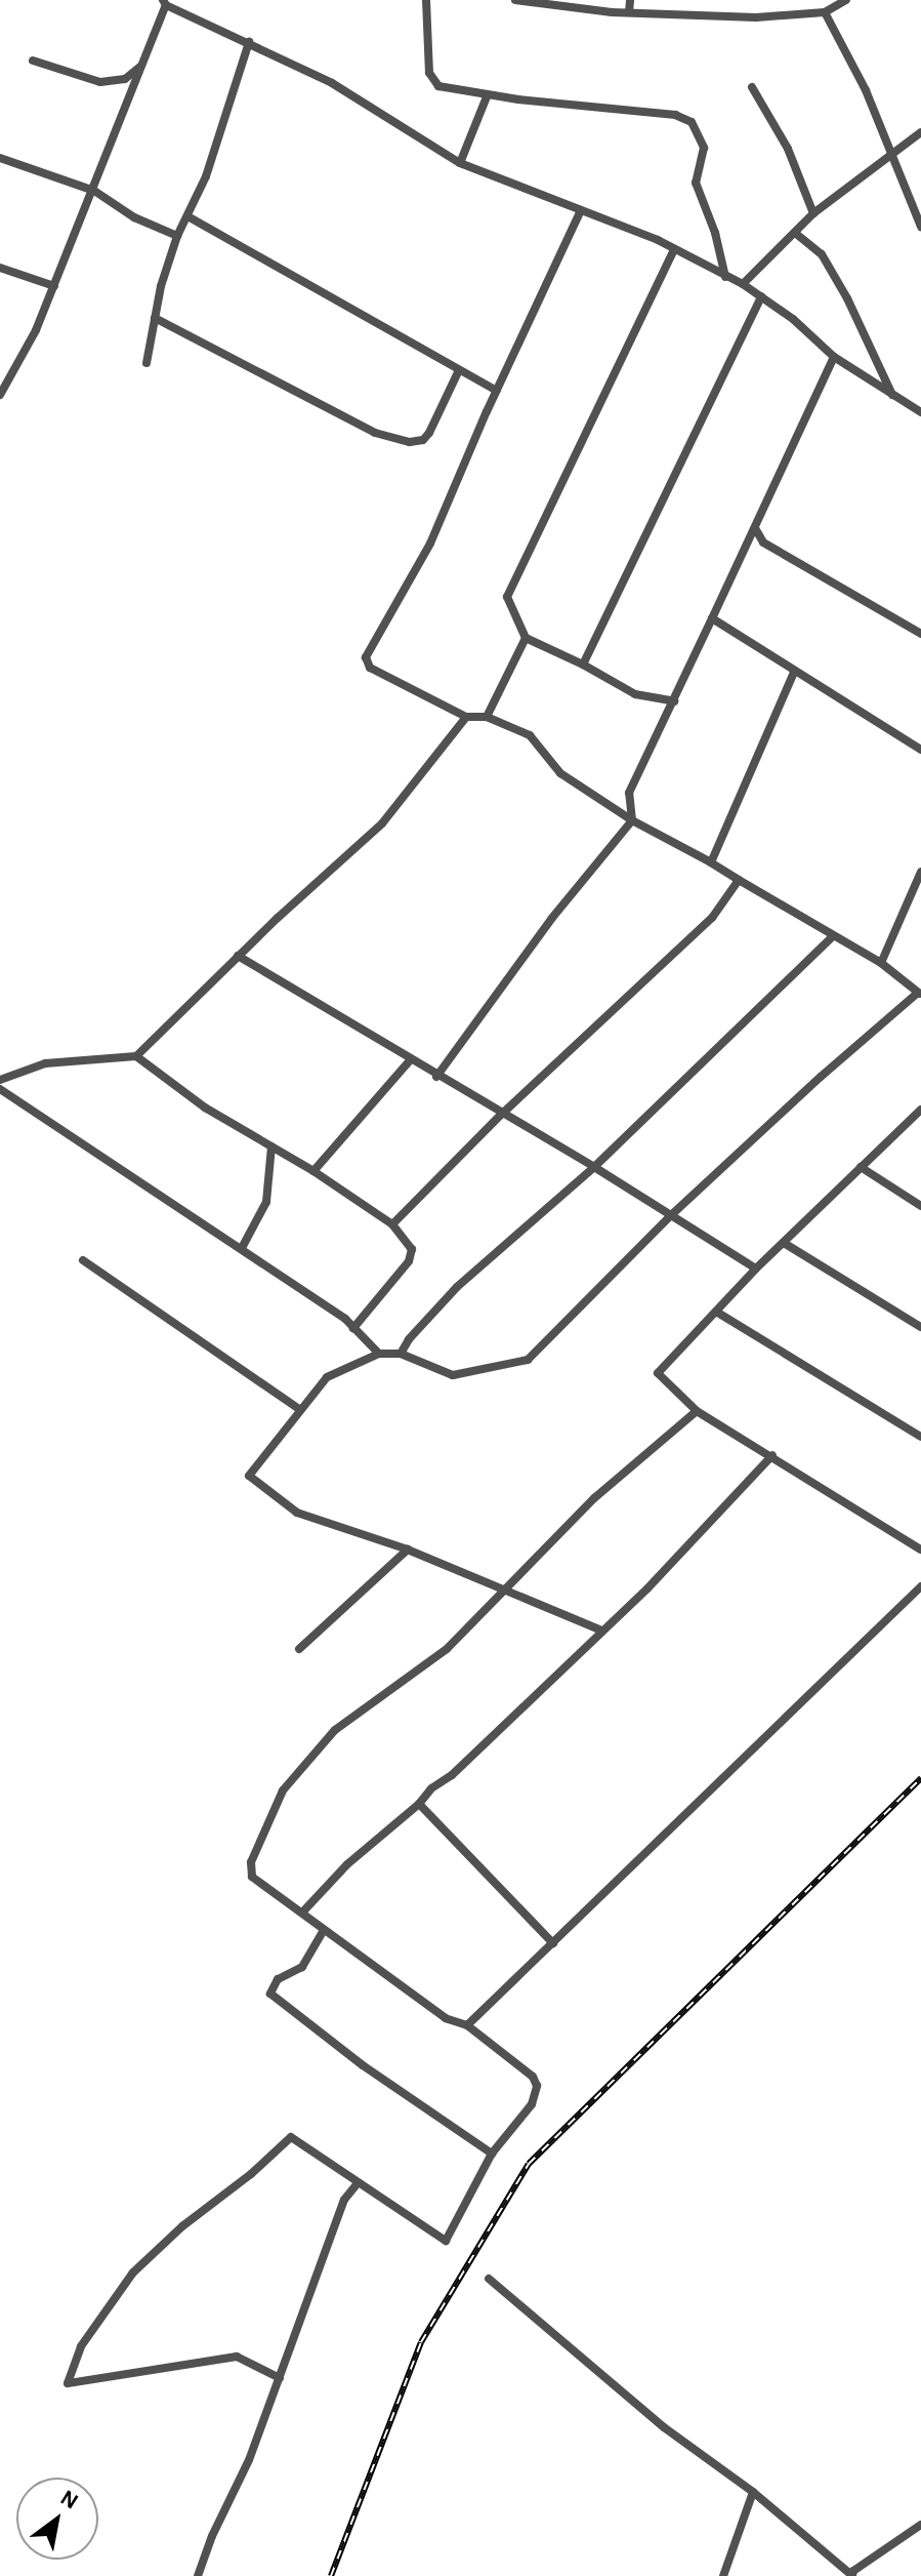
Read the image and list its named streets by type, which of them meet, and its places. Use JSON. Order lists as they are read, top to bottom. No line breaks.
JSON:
{"north":"top right"}
